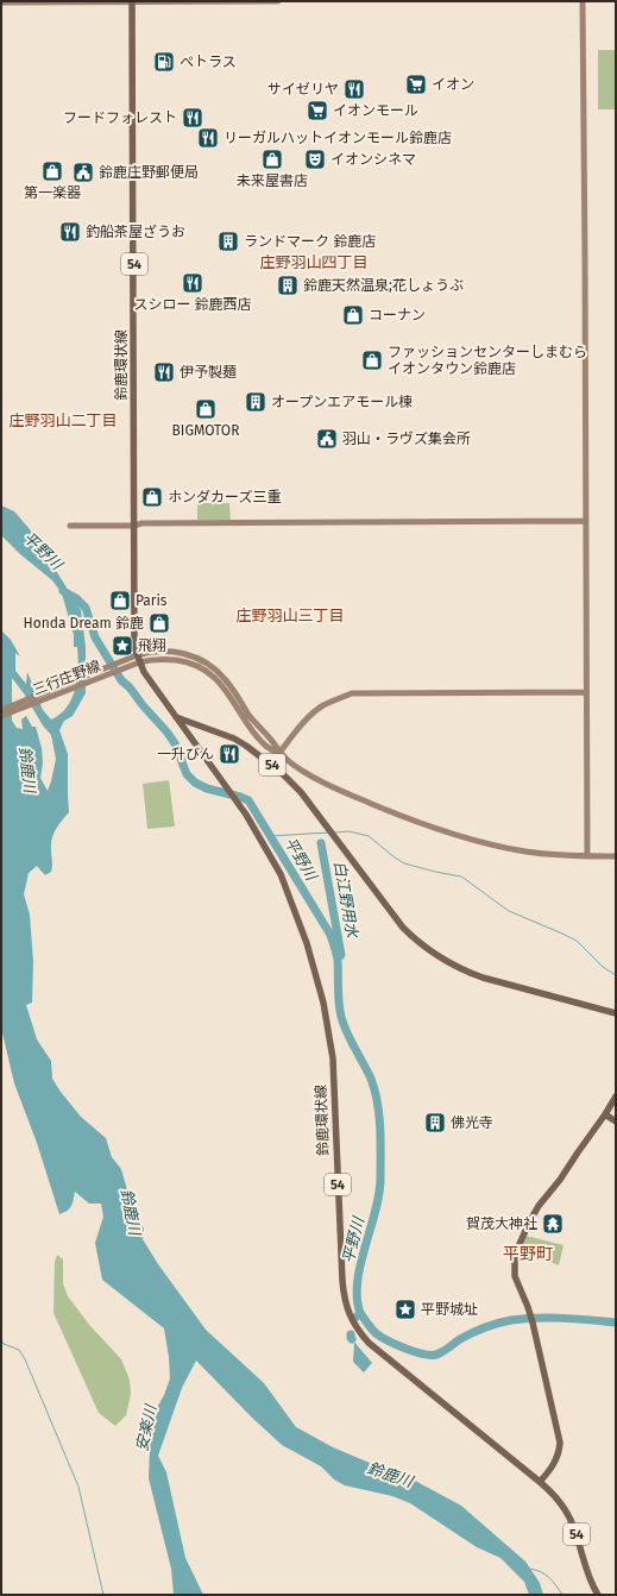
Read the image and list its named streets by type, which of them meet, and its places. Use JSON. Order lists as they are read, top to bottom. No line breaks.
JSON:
{"streets":{"main road":["54","鈴鹿環状線"],"street":["三行庄野線"]},"crossings":[["鈴鹿環状線","三行庄野線"]],"districts":["庄野羽山四丁目","庄野羽山二丁目","庄野羽山三丁目","平野町"],"water":["平野川","鈴鹿川","白江野用水","安楽川"],"places":{"fuel station":["ぺトラス"],"supermarket":["イオン","イオンモール"],"restaurant":["サイゼリヤ","フードフォレスト","リーガルハットイオンモール鈴鹿店","釣船茶屋ざうお","スシロー 鈴鹿西店","伊予製麺","一升びん"],"shop":["未来屋書店","第一楽器","コーナン","ファッションセンターしまむら イオンタウン鈴鹿店","BIGMOTOR","ホンダカーズ三重","Paris","Honda Dream 鈴鹿"],"theatre":["イオンシネマ"],"public building":["鈴鹿庄野郵便局","羽山・ラヴズ集会所"],"building":["ランドマーク 鈴鹿店","鈴鹿天然温泉;花しょうぶ","オープンエアモール棟","佛光寺"],"place":["飛翔","平野城址"],"temple":["賀茂大神社"]}}
